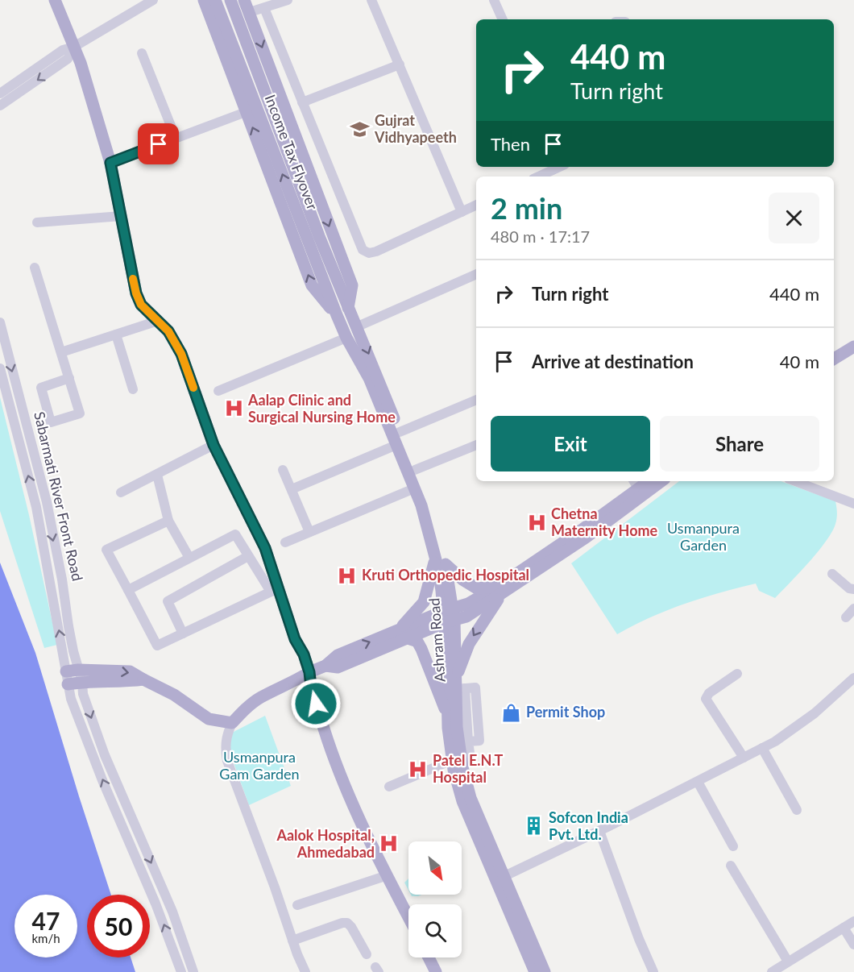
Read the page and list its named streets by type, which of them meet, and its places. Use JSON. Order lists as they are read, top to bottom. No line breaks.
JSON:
{"streets":{"main road":["Income Tax Flyover","Ashram Road"],"street":["Sabarmati River Front Road"]},"crossings":[["Income Tax Flyover","Ashram Road"]],"parks":["Usmanpura Garden","Usmanpura Gam Garden"],"places":{"school or university":["Gujrat Vidhyapeeth"],"hospital":["Aalap Clinic and Surgical Nursing Home","Chetna Maternity Home","Kruti Orthopedic Hospital","Patel E.N.T Hospital","Aalok Hospital, Ahmedabad"],"shop":["Permit Shop"],"building":["Sofcon India Pvt. Ltd."]},"north":"bottom right","page":{"turn":["440 m","Turn right"],"then":"Then","heading":["2 min","480 m · 17:17"],"list":[{"name":"Turn right","value":"440 m"},{"name":"Arrive at destination","value":"40 m"}],"buttons":["Exit","Share"],"speed":"47 km/h","limit":"50"}}
